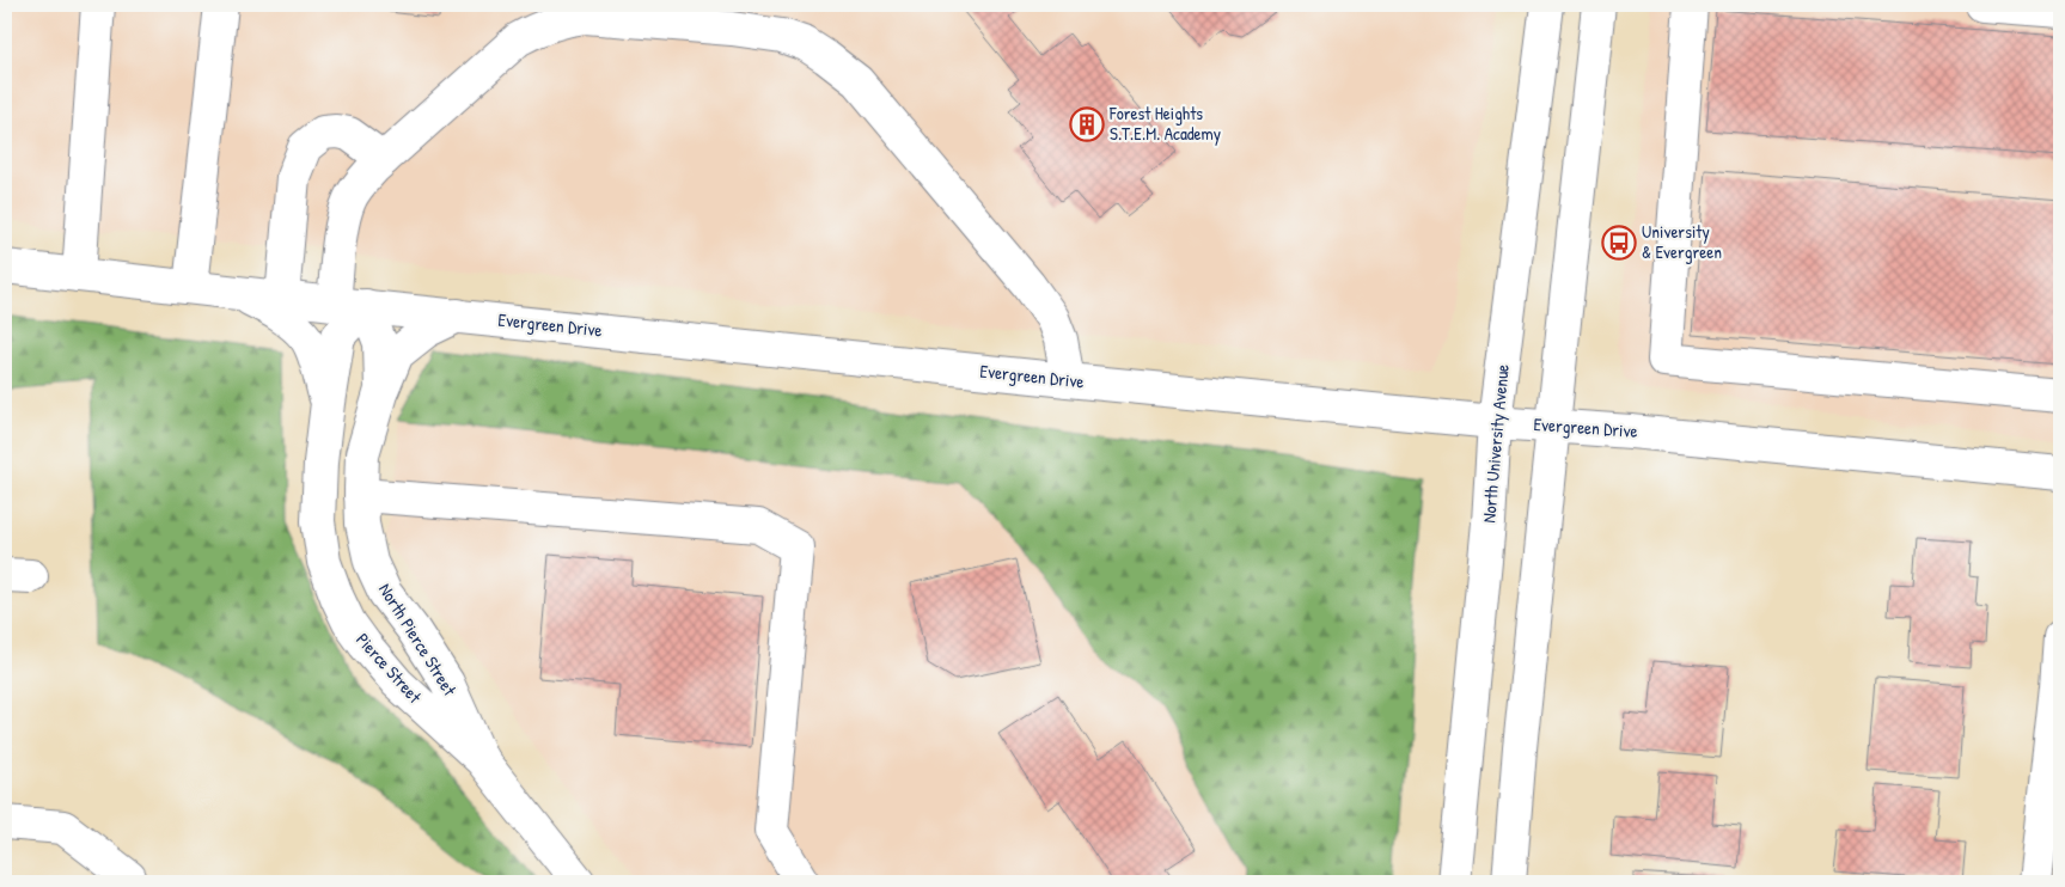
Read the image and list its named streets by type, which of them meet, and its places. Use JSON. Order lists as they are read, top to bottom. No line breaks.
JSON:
{"streets":{"street":["Evergreen Drive","North University Avenue","North Pierce Street","Pierce Street"]},"crossings":[["Evergreen Drive","North University Avenue"],["Evergreen Drive","North Pierce Street"],["Evergreen Drive","Pierce Street"],["North Pierce Street","Pierce Street"]],"places":{"building":["Forest Heights S.T.E.M. Academy"],"bus stop":["University & Evergreen"]}}
